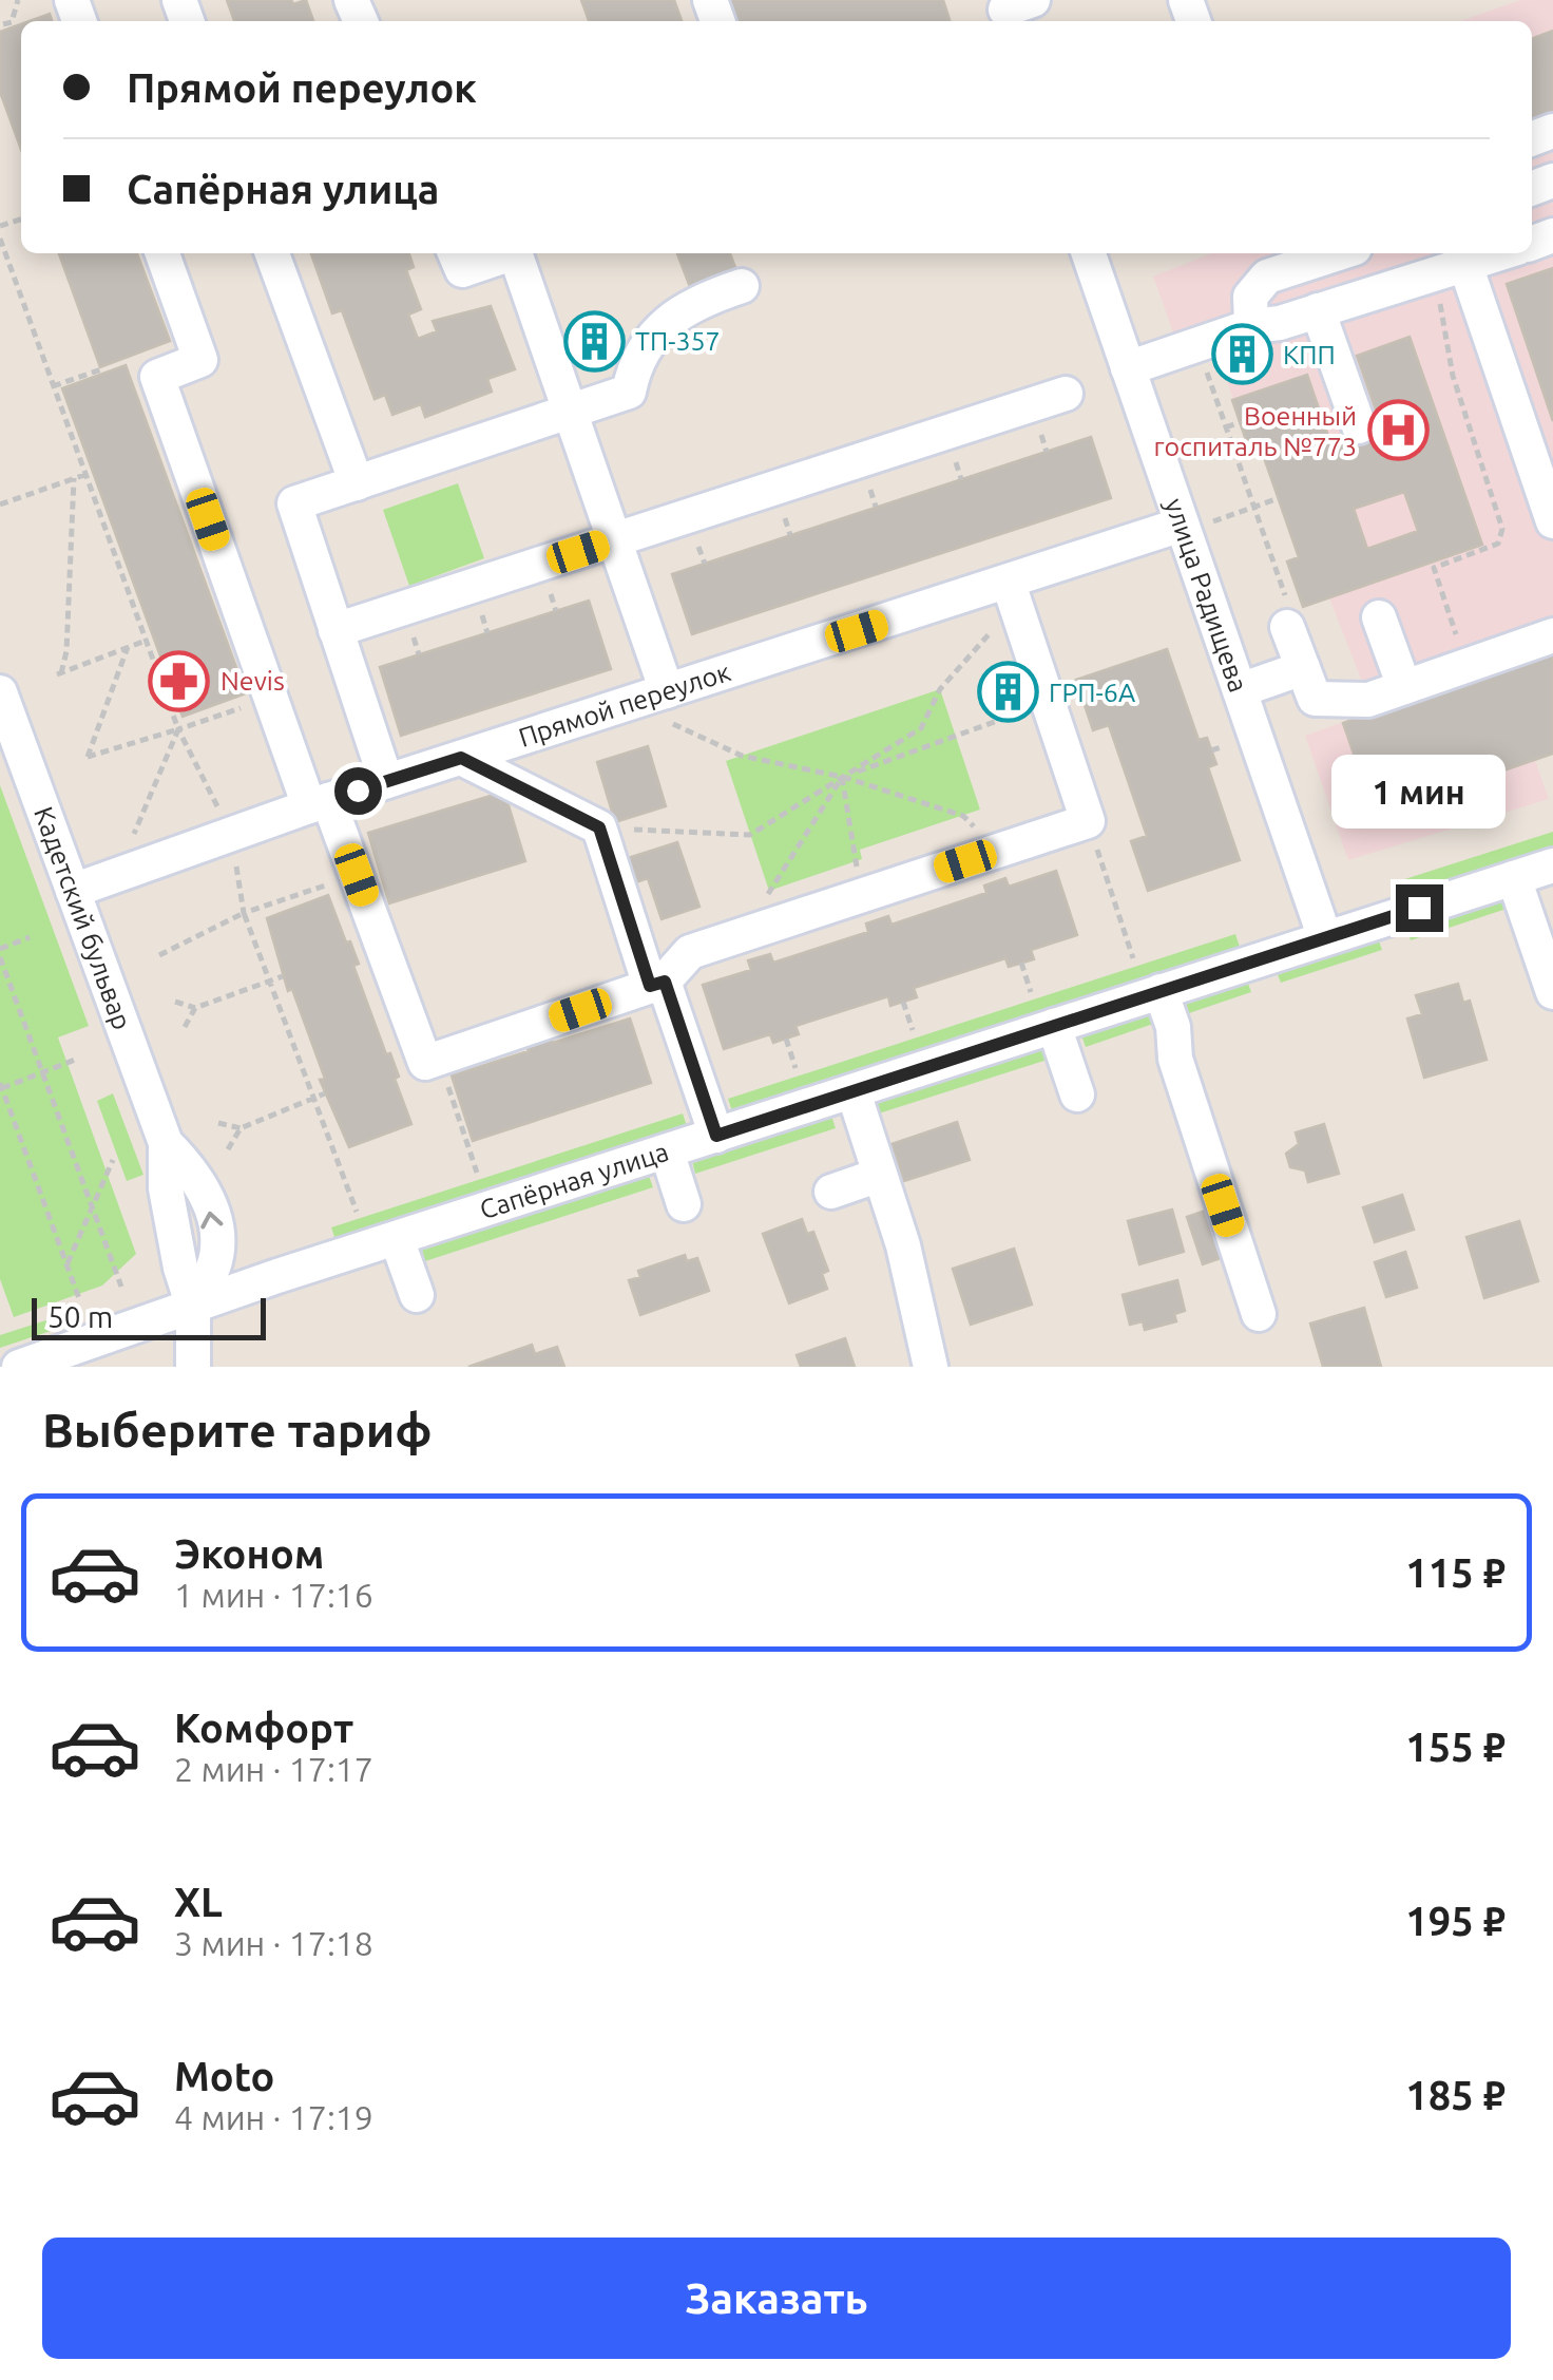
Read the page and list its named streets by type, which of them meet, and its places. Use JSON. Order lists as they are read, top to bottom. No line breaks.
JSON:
{"streets":{"street":["улица Радищева","Прямой переулок","Кадетский бульвар","Сапёрная улица"]},"crossings":[["улица Радищева","Прямой переулок"],["улица Радищева","Сапёрная улица"],["Прямой переулок","Кадетский бульвар"],["Кадетский бульвар","Сапёрная улица"]],"places":{"building":["ТП-357","КПП","ГРП-6А"],"hospital":["Военный госпиталь №773"],"pharmacy":["Nevis"]},"scale_bar":"50 m","page":{"banner":["Прямой переулок","Сапёрная улица"],"bubble":"1 мин","scale":"50 m","heading":"Выберите тариф","list":[{"name":"Эконом","note":"1 мин · 17:16","value":"115 ₽"},{"name":"Комфорт","note":"2 мин · 17:17","value":"155 ₽"},{"name":"XL","note":"3 мин · 17:18","value":"195 ₽"},{"name":"Moto","note":"4 мин · 17:19","value":"185 ₽"}],"buttons":"Заказать"}}
